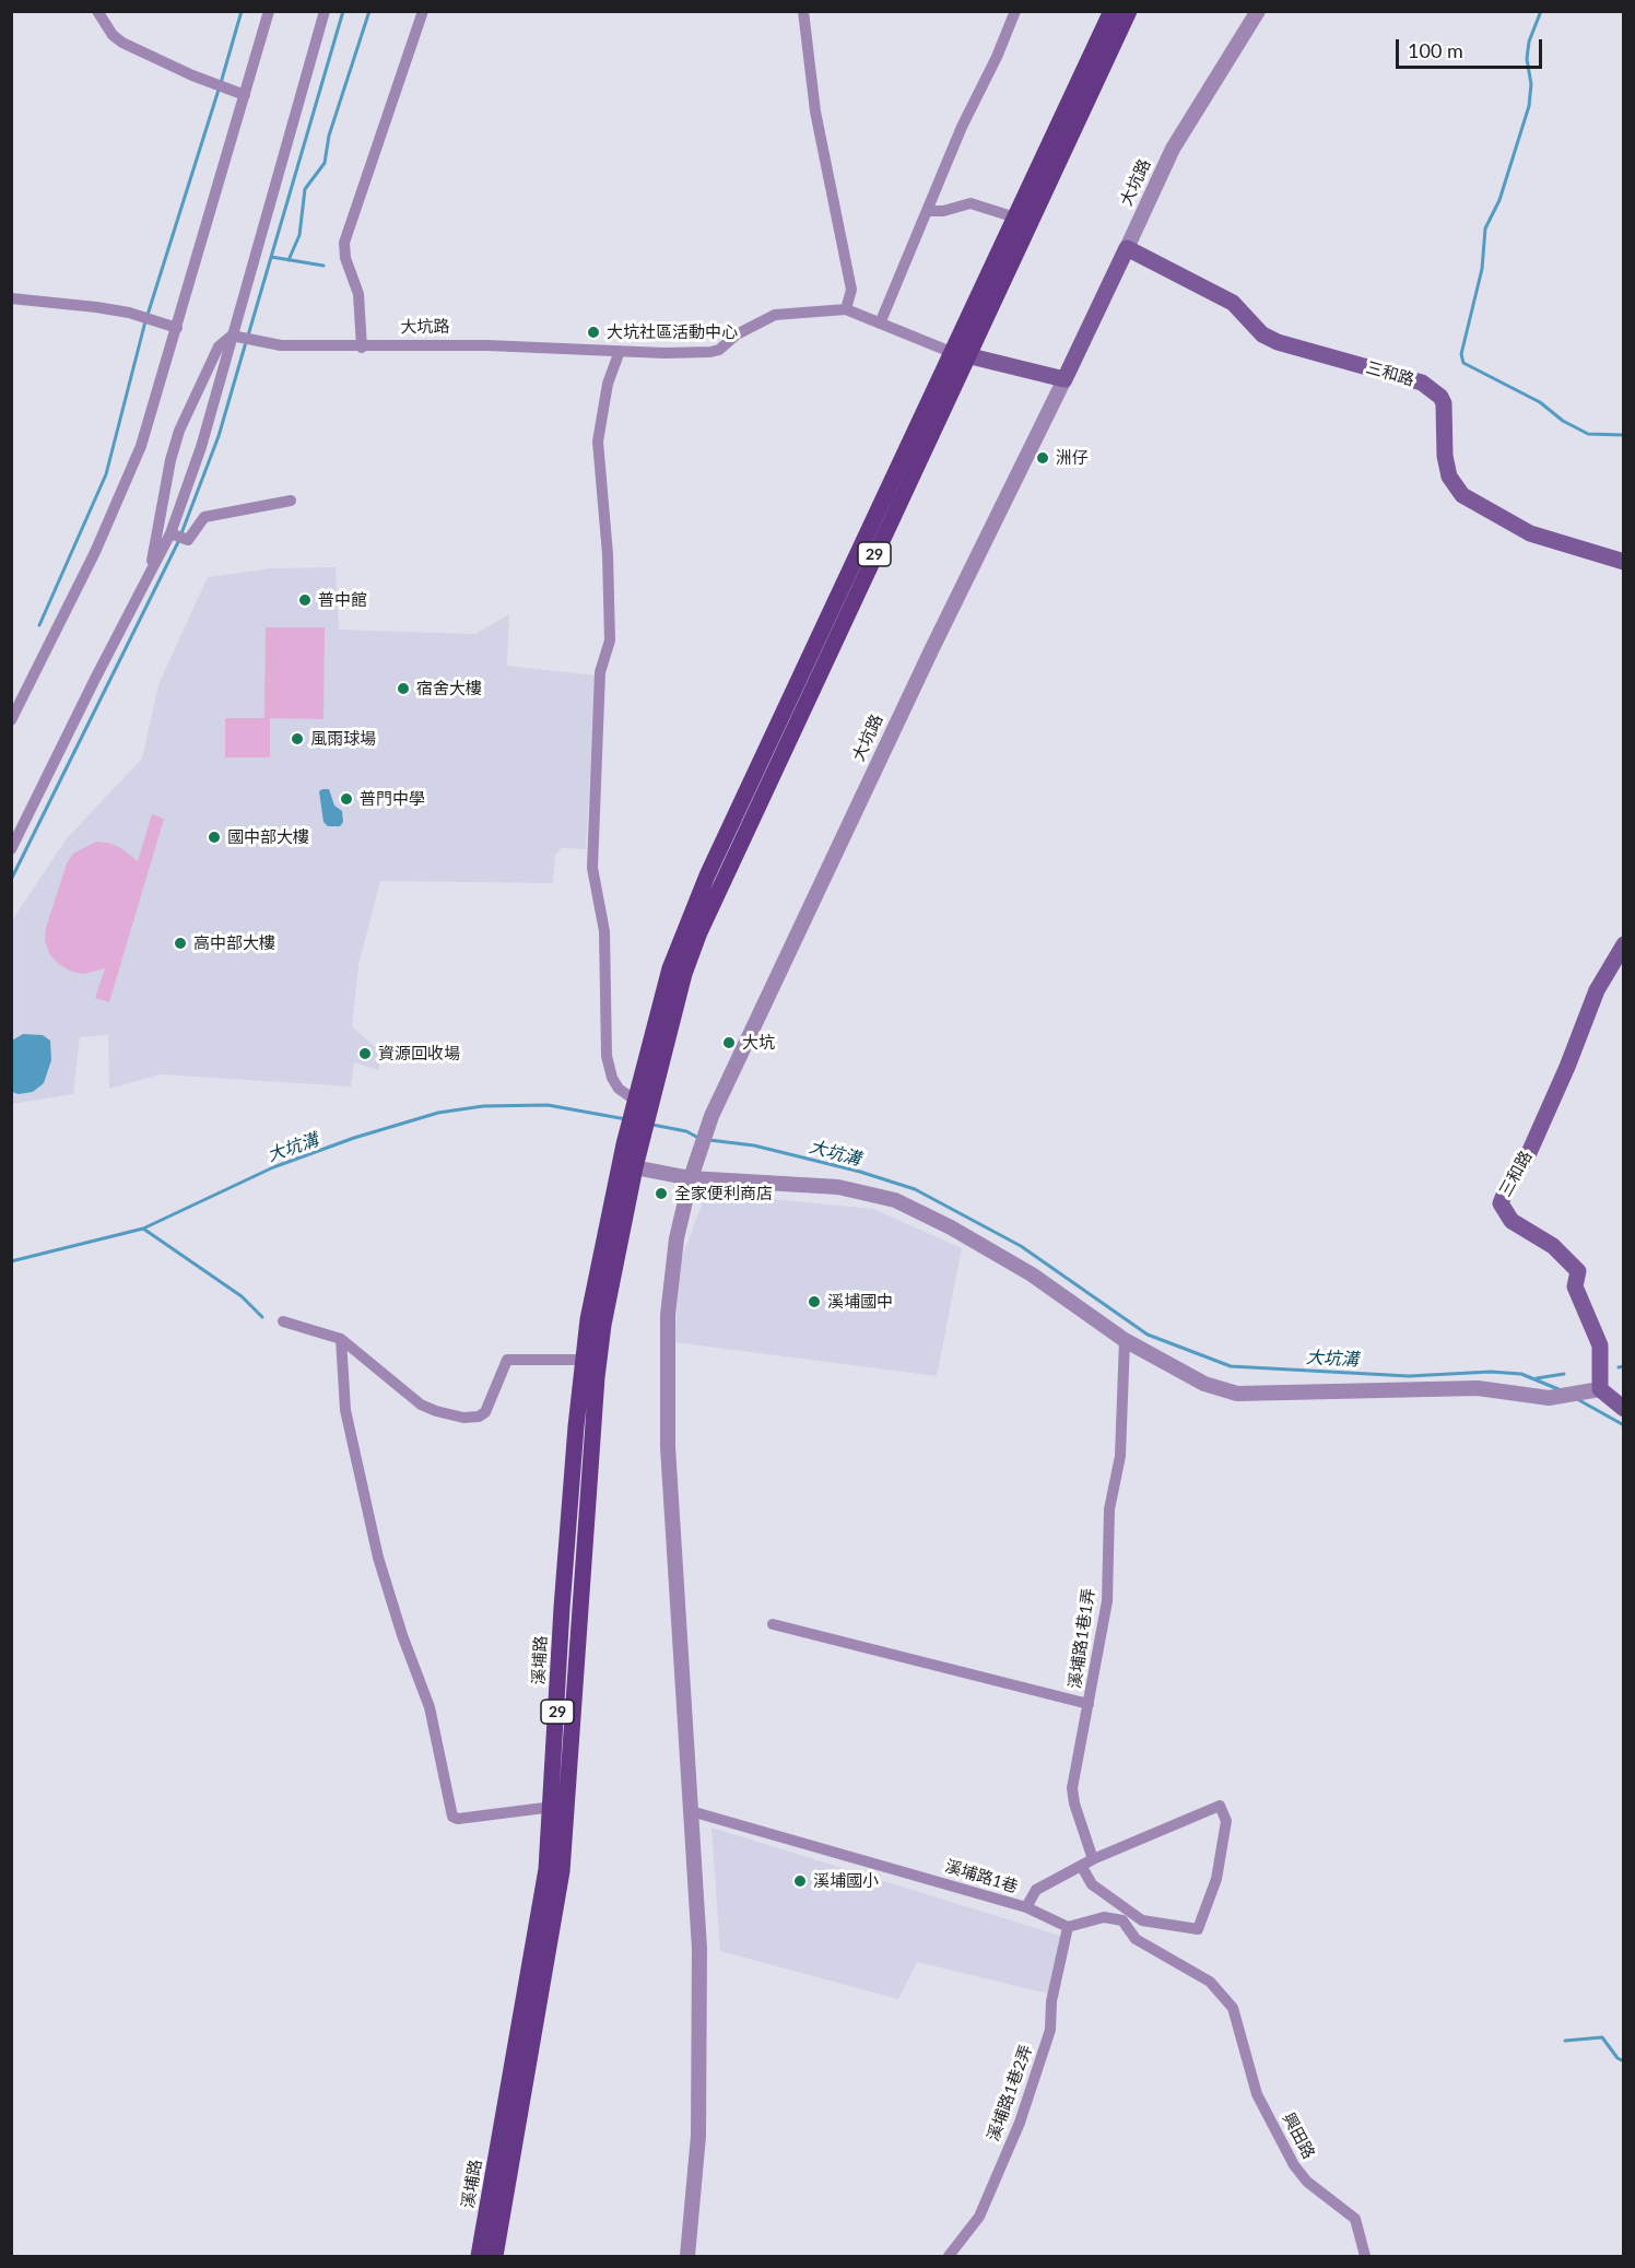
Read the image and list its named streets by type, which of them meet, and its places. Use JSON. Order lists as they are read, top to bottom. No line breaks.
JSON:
{"streets":{"main road":["大坑路","三和路","29","溪埔路"],"street":["溪埔路1巷1弄","溪埔路1巷","溪埔路1巷2弄","興田路"]},"crossings":[["大坑路","三和路"],["大坑路","29"],["29","溪埔路"],["溪埔路1巷","溪埔路1巷2弄"],["溪埔路1巷","興田路"],["溪埔路1巷2弄","興田路"]],"water":["大坑溝"],"places":["大坑社區活動中心","洲仔","普中館","宿舍大樓","風雨球場","普門中學","國中部大樓","高中部大樓","大坑","資源回收場","全家便利商店","溪埔國中","溪埔國小"],"scale_bar":"100 m"}
